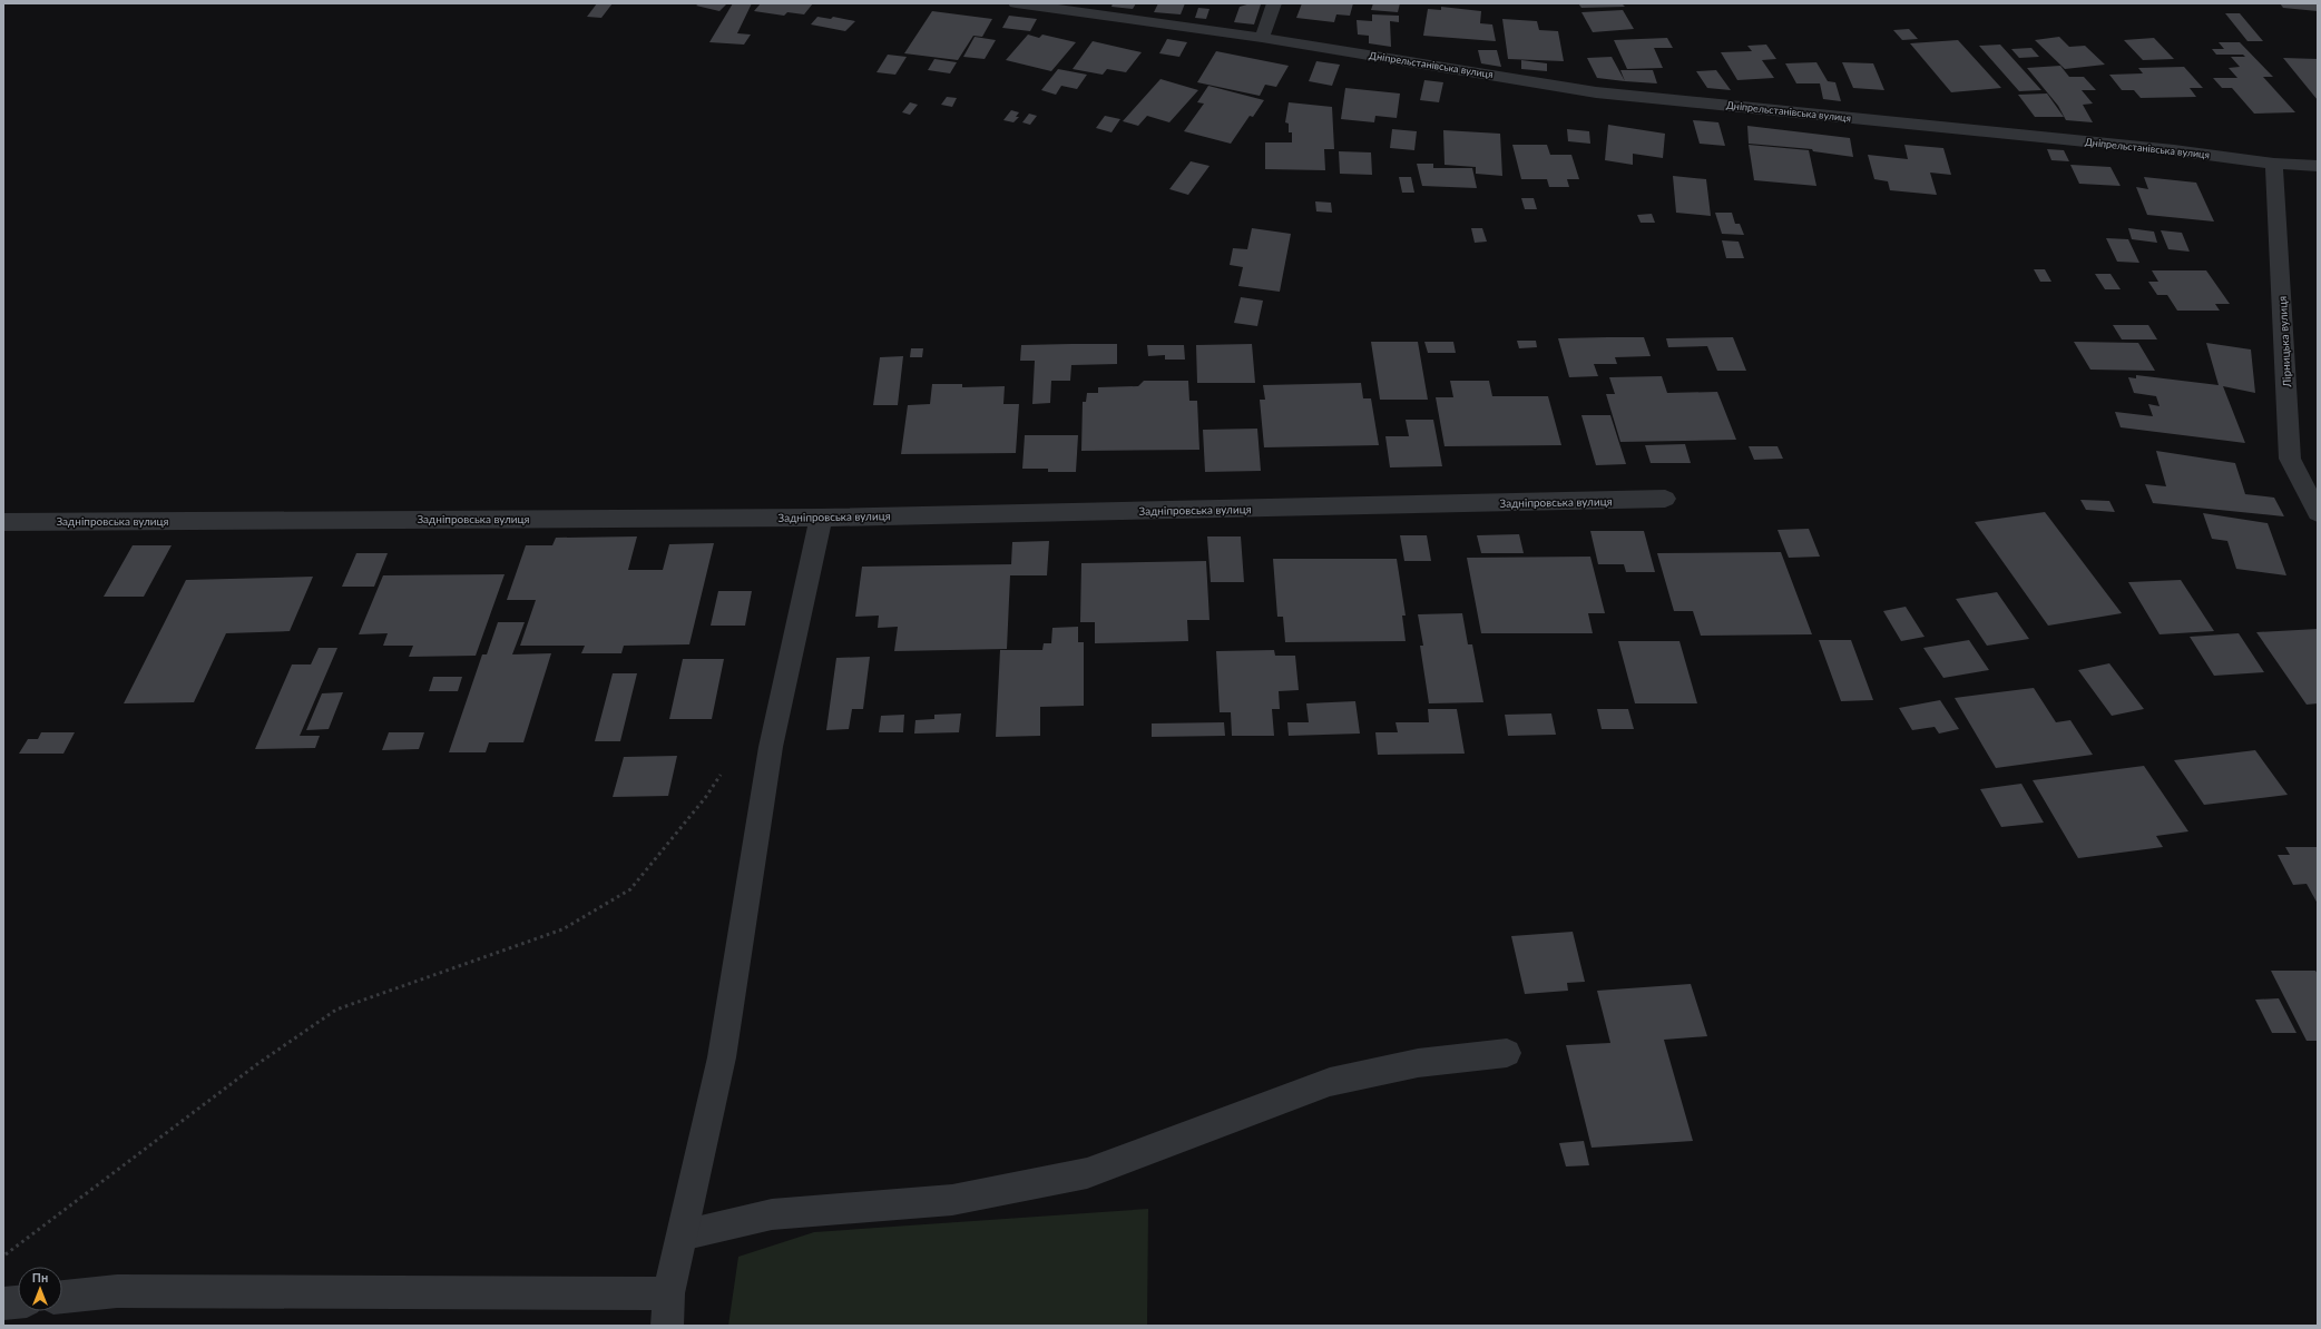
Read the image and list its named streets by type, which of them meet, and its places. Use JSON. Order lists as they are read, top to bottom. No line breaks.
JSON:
{"streets":{"street":["Дніпрельстанівська вулиця","Лірницька вулиця","Задніпровська вулиця"]},"crossings":[["Дніпрельстанівська вулиця","Лірницька вулиця"]],"north":"top"}
